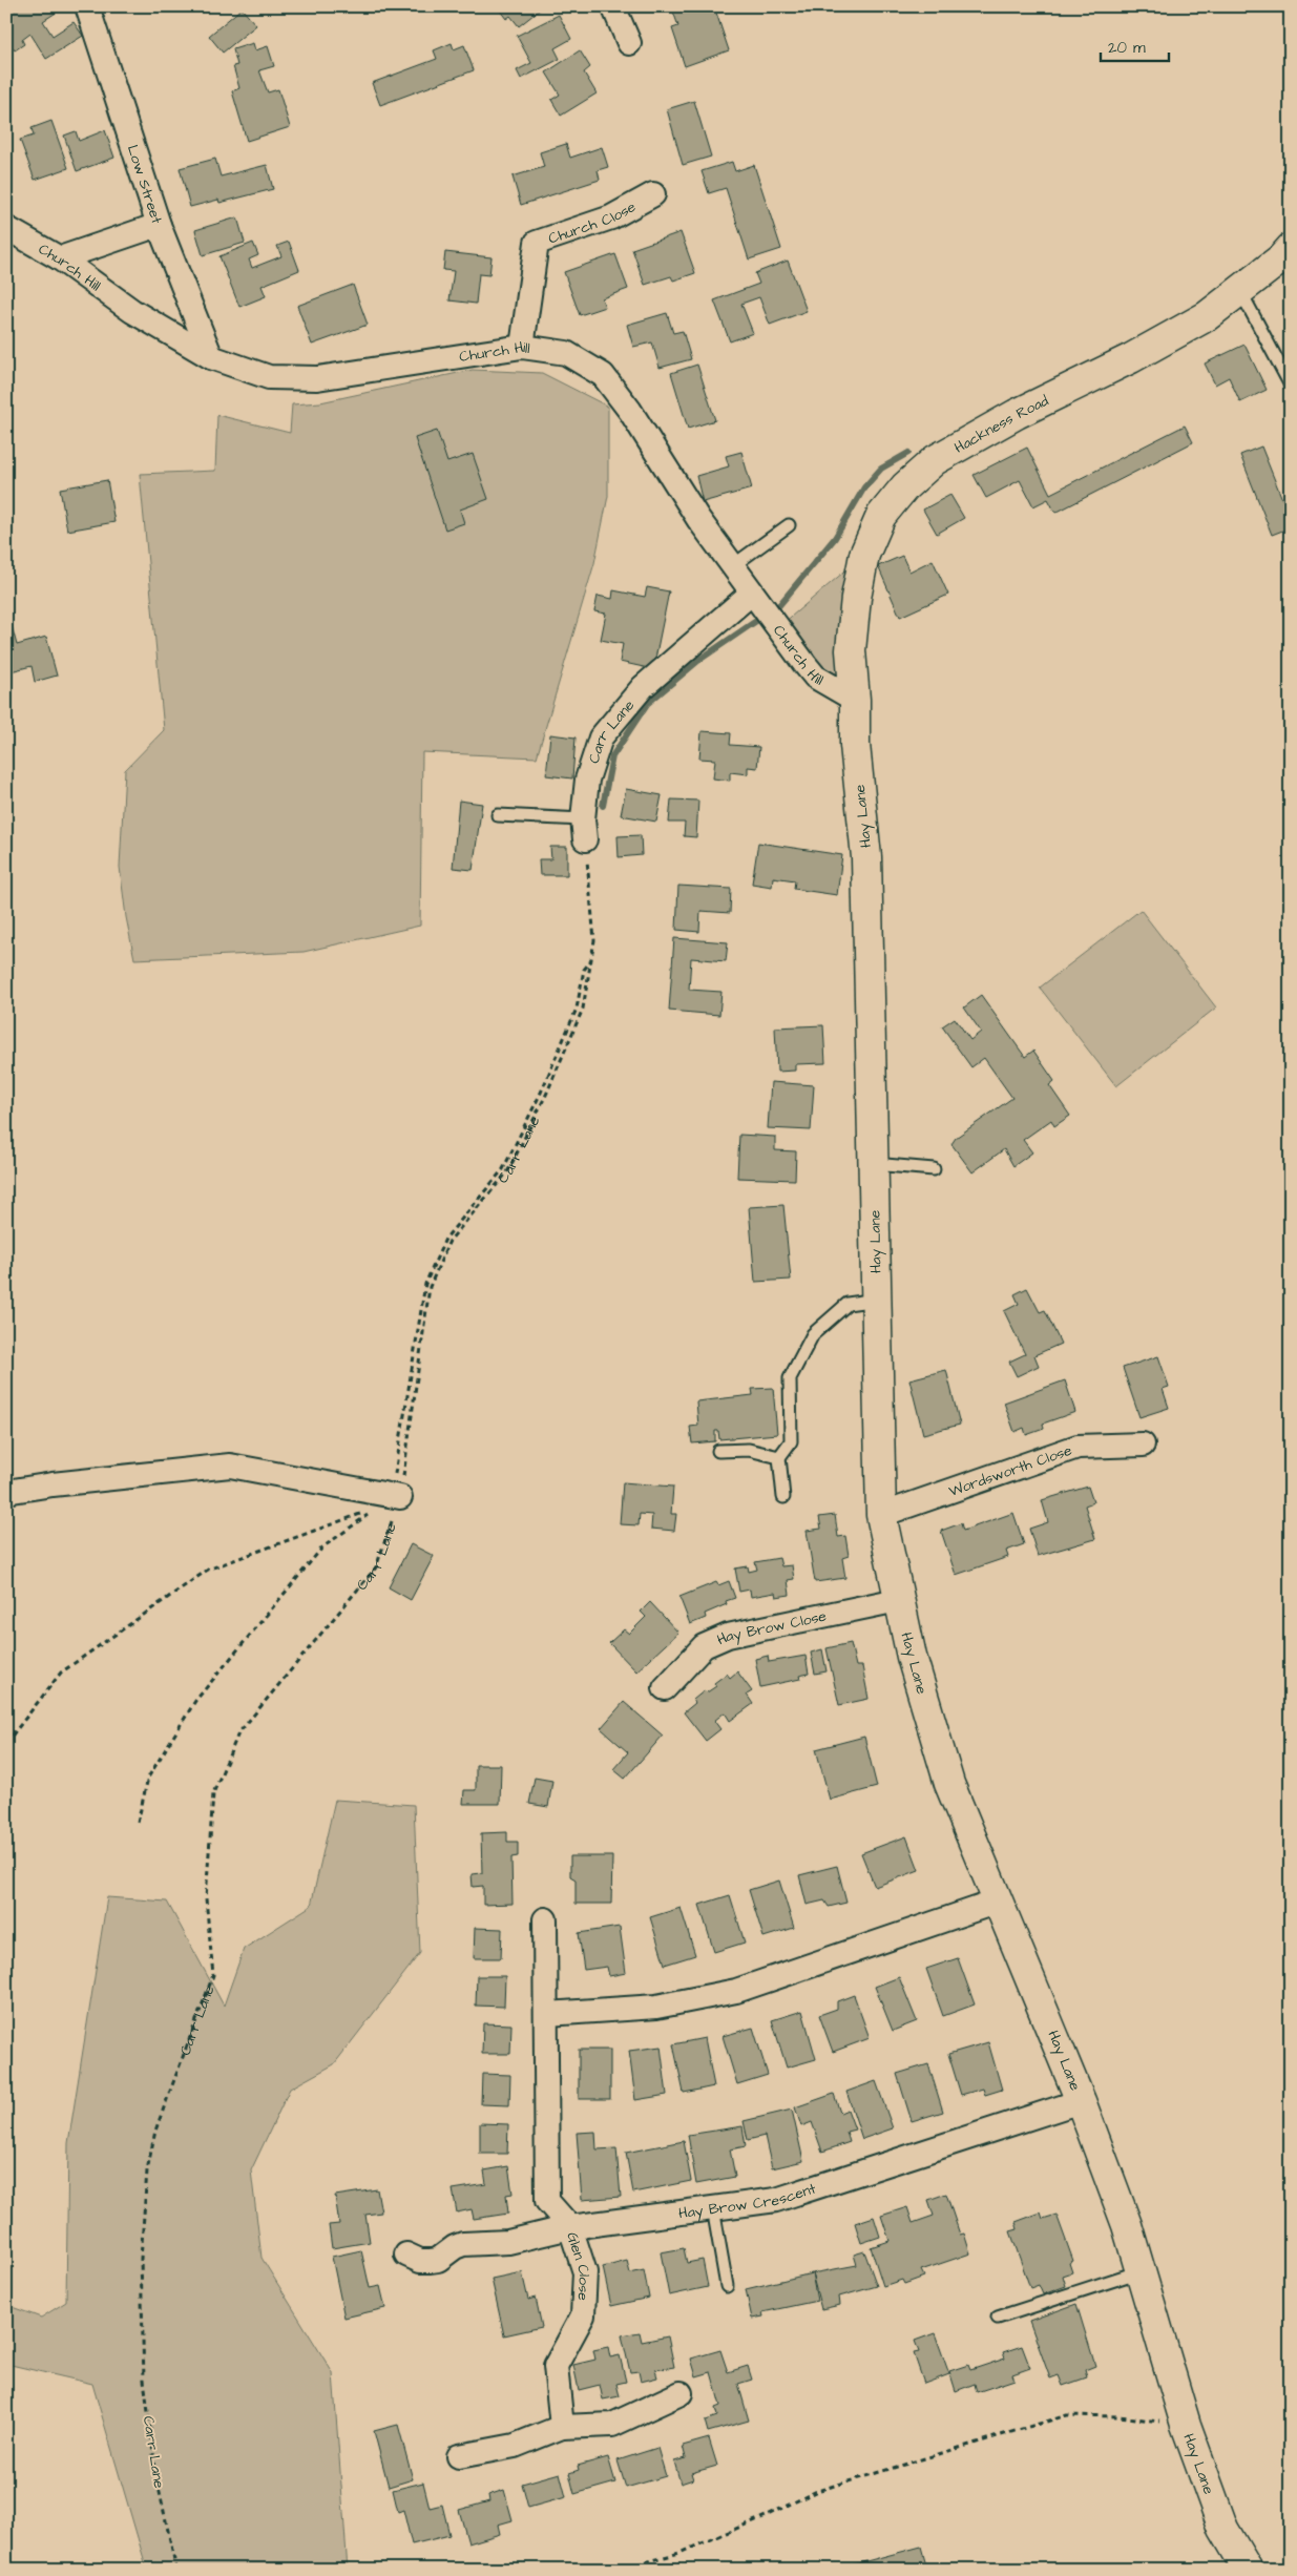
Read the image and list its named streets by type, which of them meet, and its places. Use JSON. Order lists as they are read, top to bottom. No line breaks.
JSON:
{"streets":{"street":["Low Street","Church Close","Church Hill","Hackness Road","Carr Lane","Hay Lane","Wordsworth Close","Hay Brow Close","Hay Brow Crescent","Glen Close"]},"crossings":[["Low Street","Church Hill"],["Church Close","Church Hill"],["Church Hill","Hackness Road"],["Church Hill","Carr Lane"],["Church Hill","Hay Lane"],["Hackness Road","Hay Lane"],["Hay Lane","Wordsworth Close"],["Hay Lane","Hay Brow Close"],["Hay Lane","Hay Brow Crescent"],["Hay Brow Crescent","Glen Close"]],"scale_bar":"20 m"}
